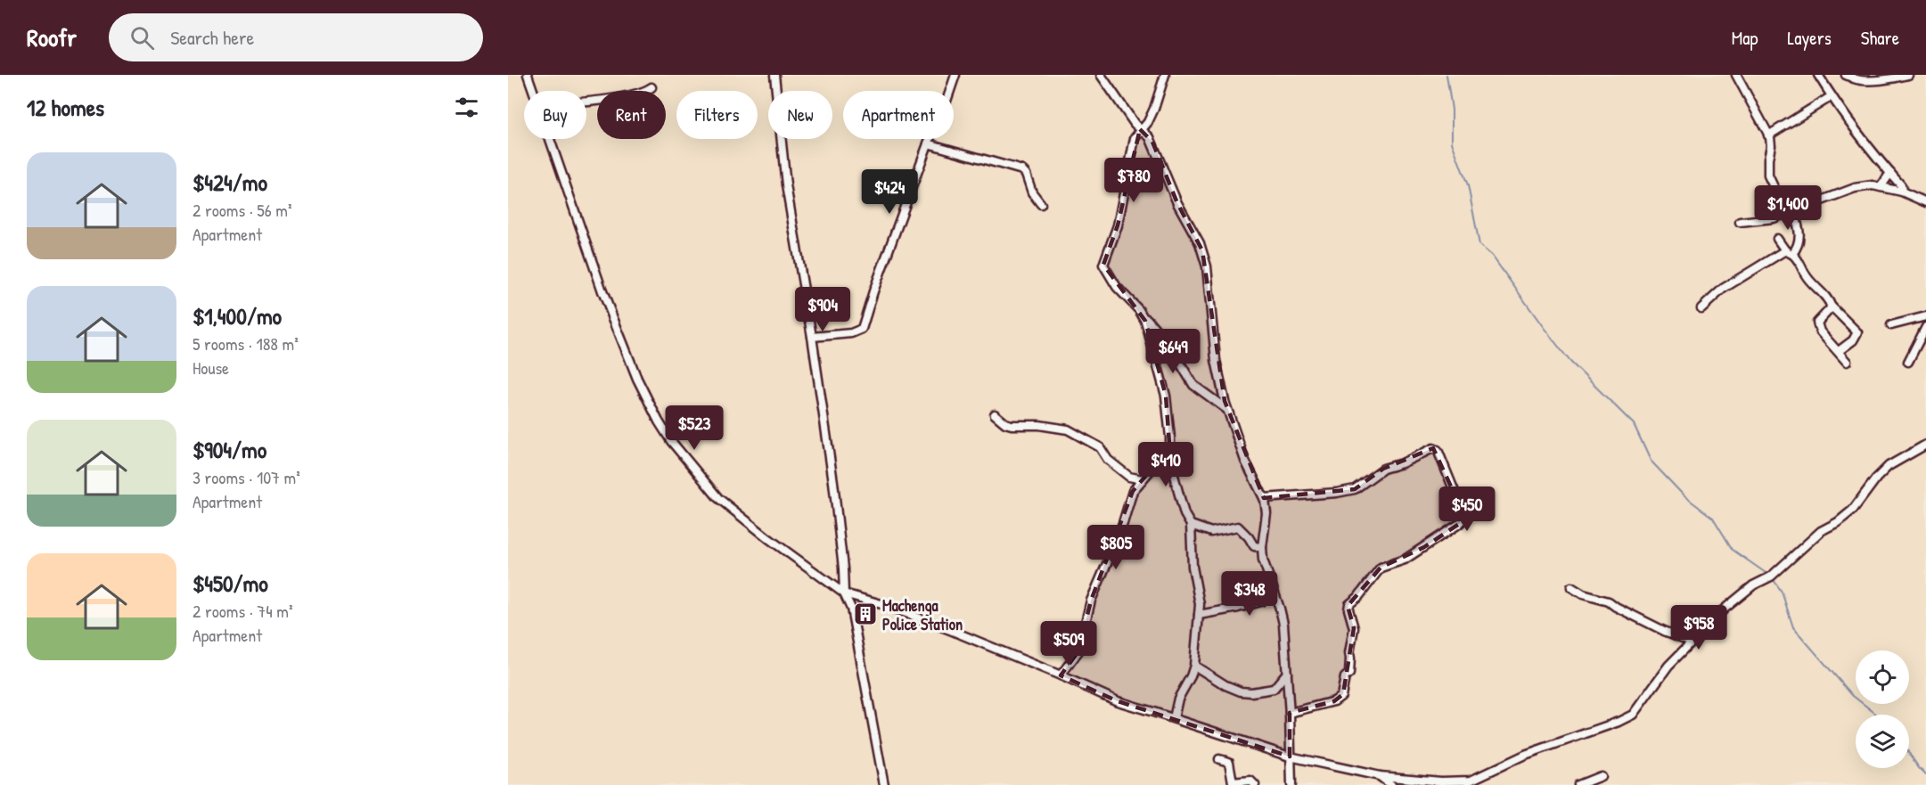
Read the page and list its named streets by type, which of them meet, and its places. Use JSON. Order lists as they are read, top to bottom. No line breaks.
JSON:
{"places":{"building":["Machenga Police Station"]},"page":{"header":"Roofr","search":"Search here","nav":["Map","Layers","Share"],"heading":"12 homes","chip":["Buy","Rent","Filters","New","Apartment"],"list":[{"name":"$424/mo","note":"2 rooms · 56 m² · Apartment"},{"name":"$1,400/mo","note":"5 rooms · 188 m² · House"},{"name":"$904/mo","note":"3 rooms · 107 m² · Apartment"},{"name":"$450/mo","note":"2 rooms · 74 m² · Apartment"}],"price":["$780","$424","$1,400","$904","$649","$523","$410","$450","$805","$348","$958","$509"]}}
